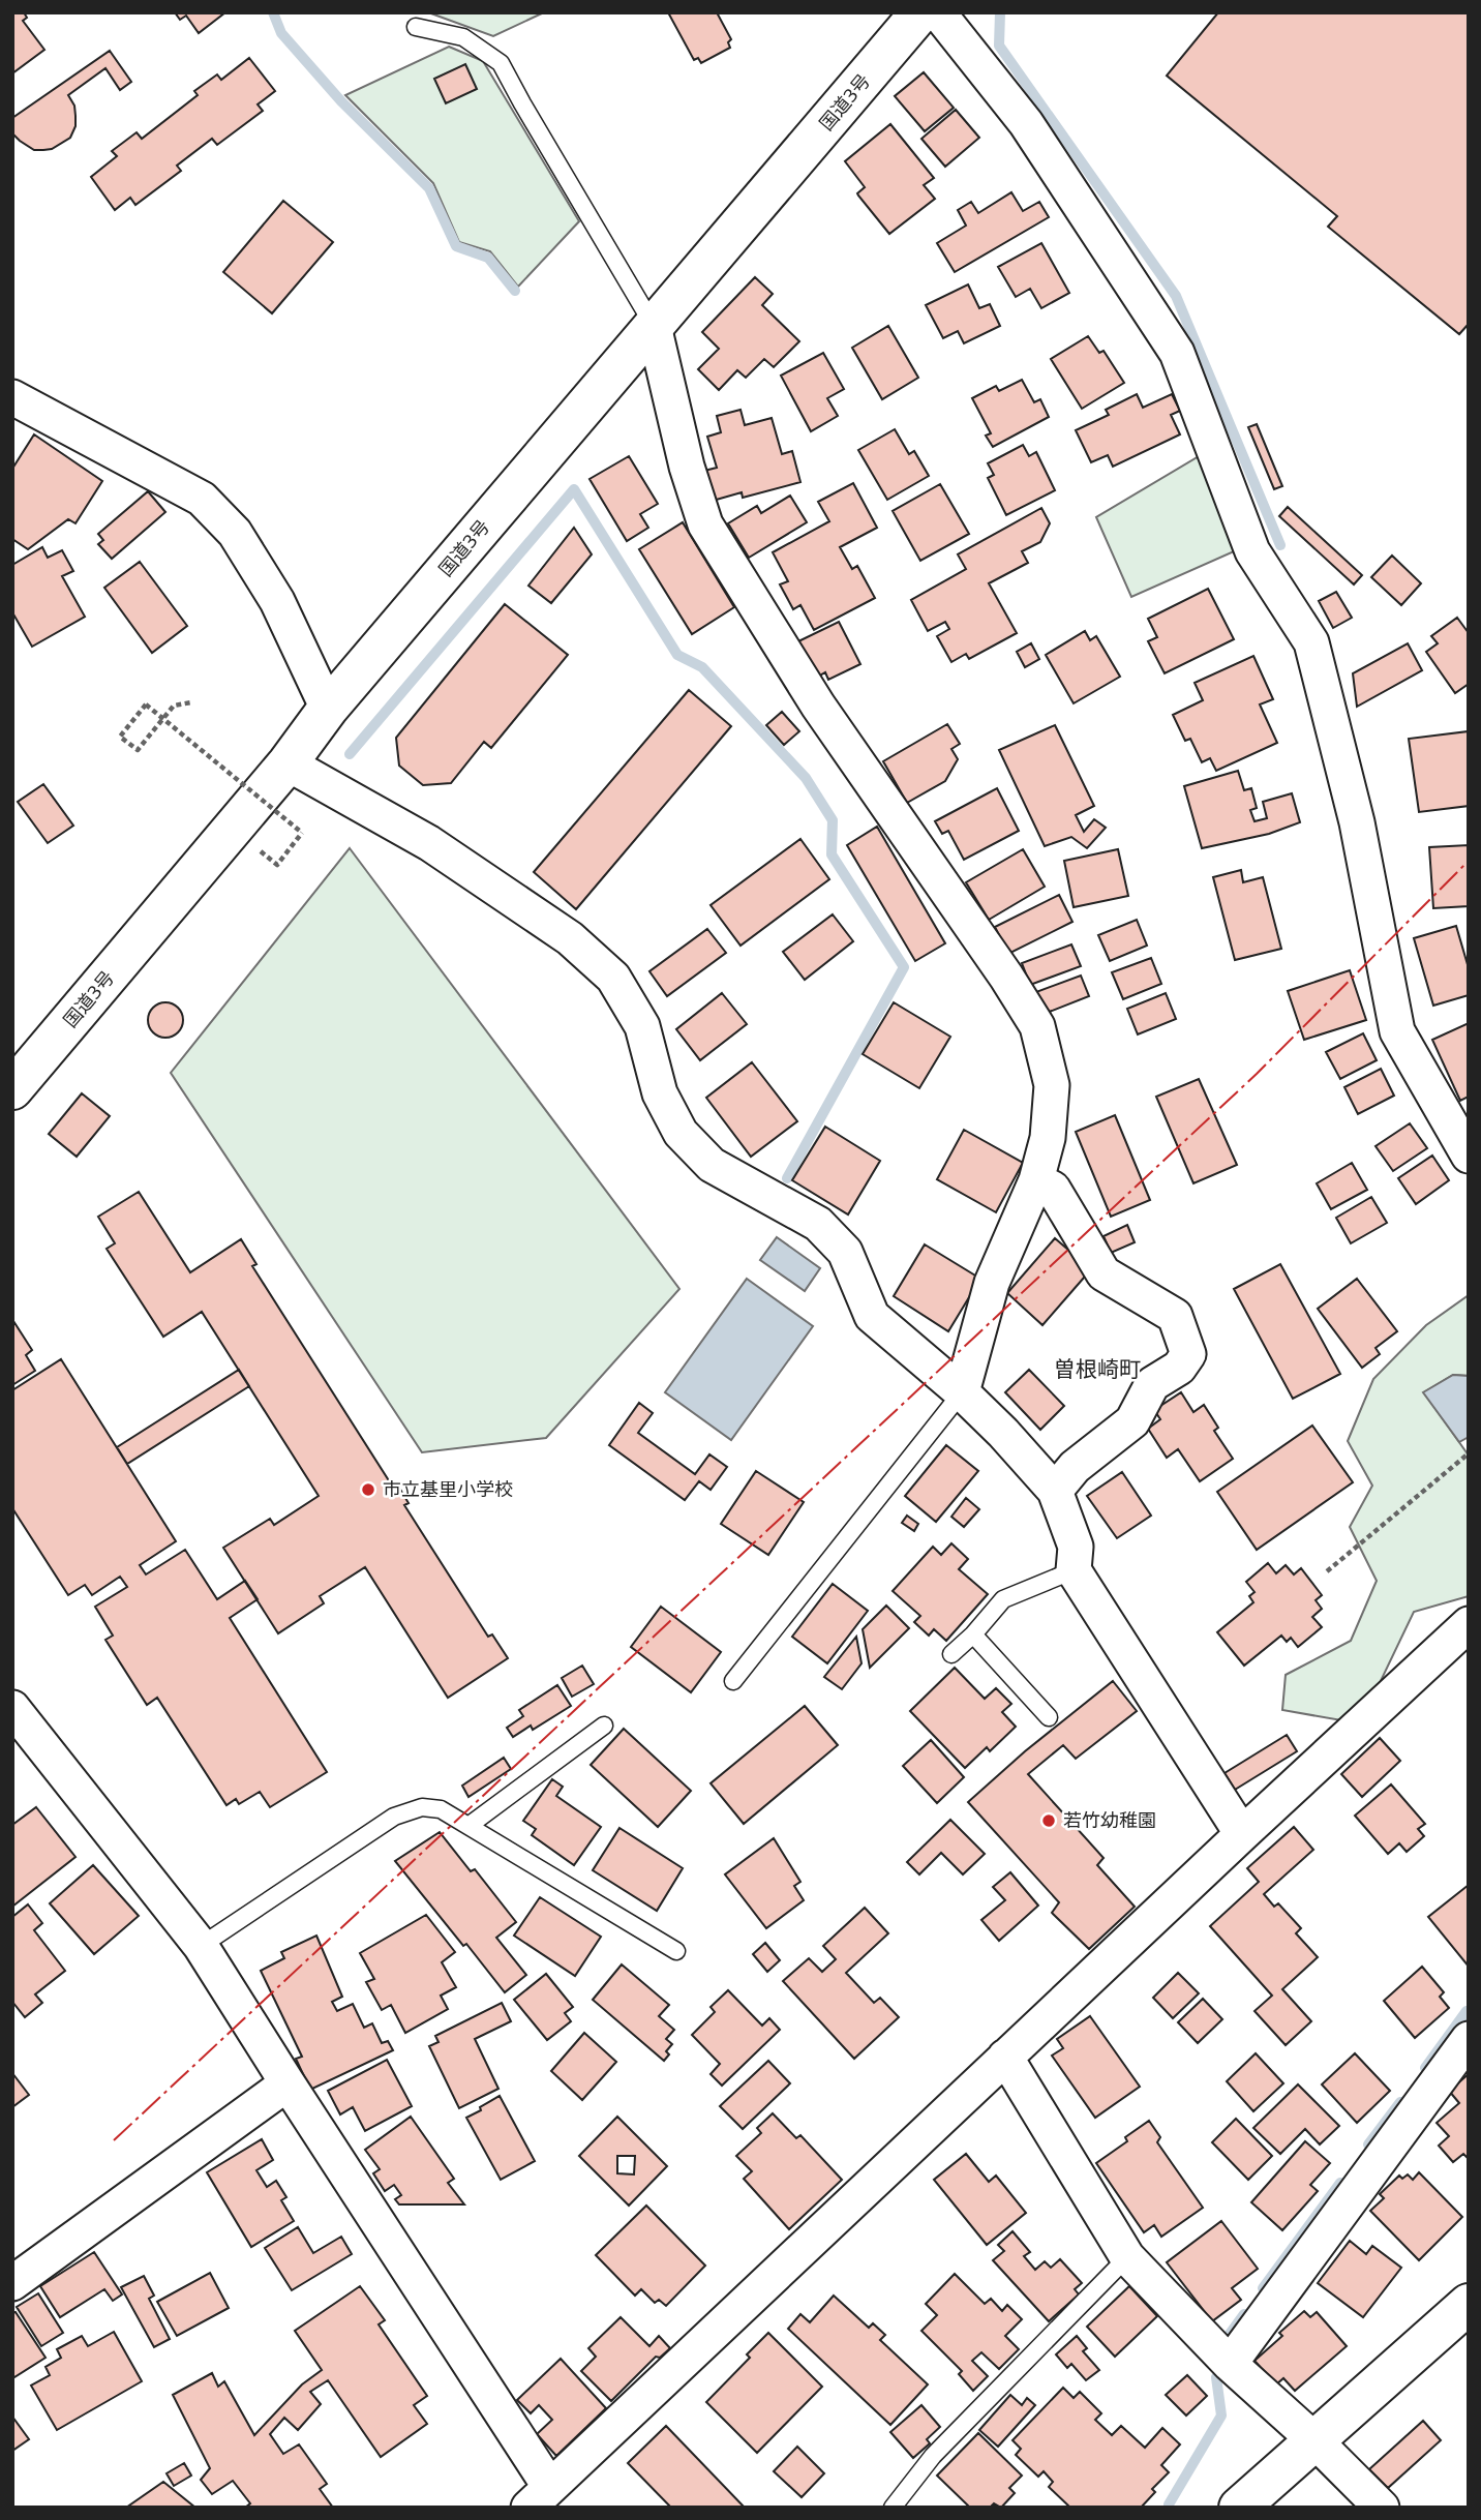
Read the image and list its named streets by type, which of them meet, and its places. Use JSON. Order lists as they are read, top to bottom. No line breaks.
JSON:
{"streets":{"main road":["国道3号"]},"districts":["曽根崎町"],"places":["市立基里小学校","若竹幼稚園"]}
